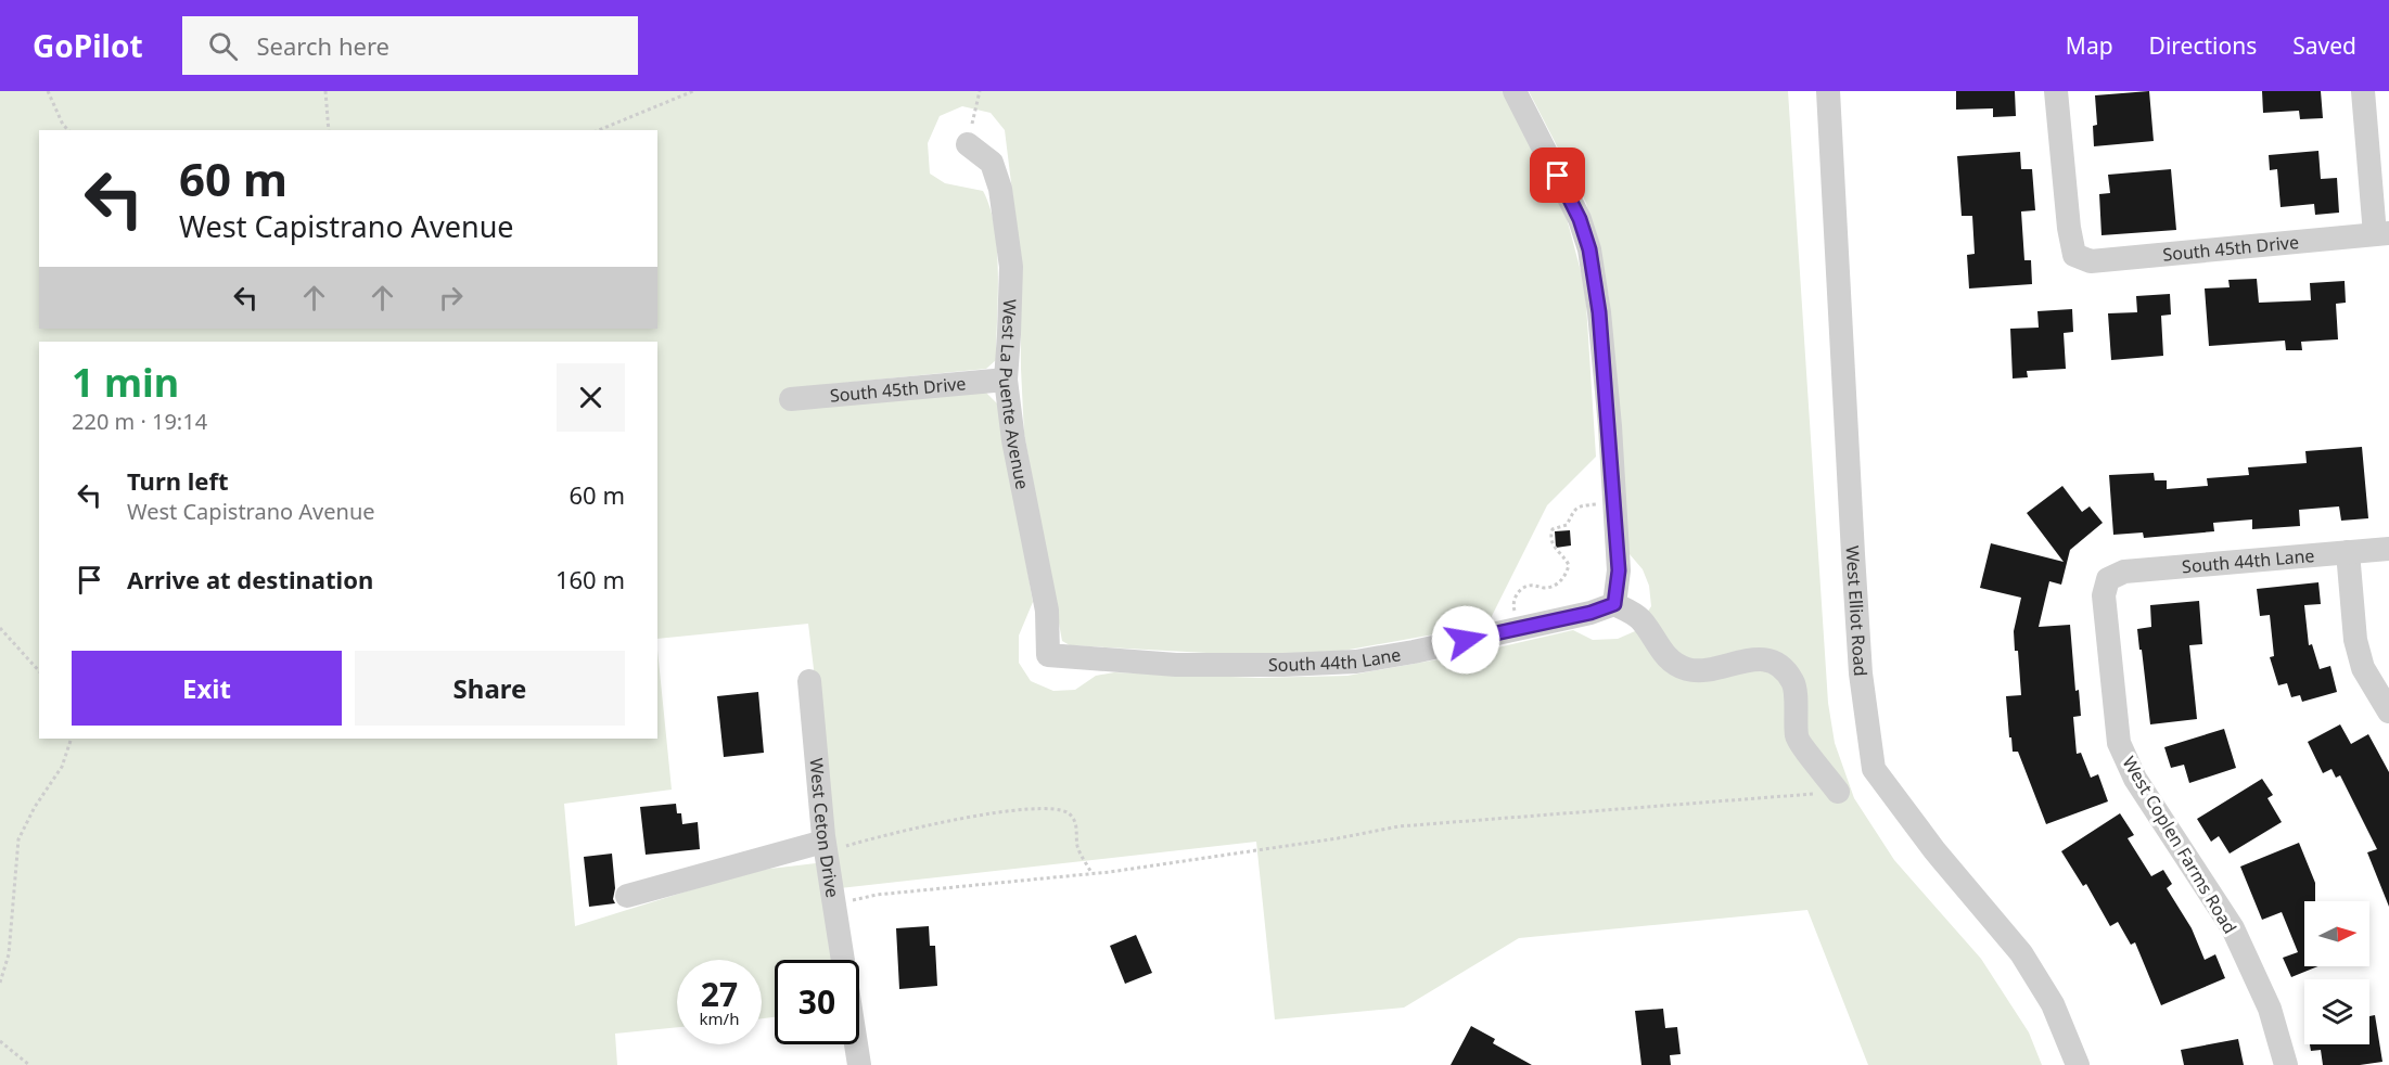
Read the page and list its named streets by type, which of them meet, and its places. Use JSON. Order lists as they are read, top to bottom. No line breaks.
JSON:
{"streets":{"street":["South 45th Drive","West La Puente Avenue","South 44th Lane","West Elliot Road","West Ceton Drive","West Coplen Farms Road"]},"crossings":[["South 45th Drive","West La Puente Avenue"],["West La Puente Avenue","South 44th Lane"],["South 44th Lane","West Coplen Farms Road"]],"north":"right","page":{"header":"GoPilot","search":"Search here","nav":["Map","Directions","Saved"],"turn":["60 m","West Capistrano Avenue"],"heading":["1 min","220 m · 19:14"],"list":[{"name":"Turn left","note":"West Capistrano Avenue","value":"60 m"},{"name":"Arrive at destination","value":"160 m"}],"buttons":["Exit","Share"],"speed":"27 km/h","limit":"30"}}
